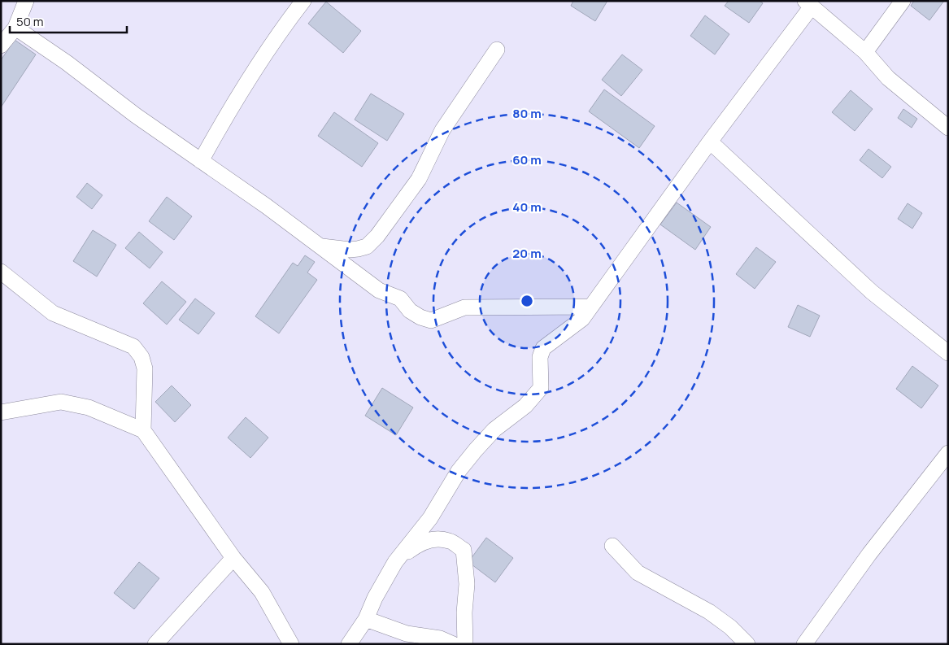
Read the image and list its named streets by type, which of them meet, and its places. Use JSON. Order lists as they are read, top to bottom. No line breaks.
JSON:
{"scale_bar":"50 m","rings":["80 m","60 m","40 m","20 m"]}
